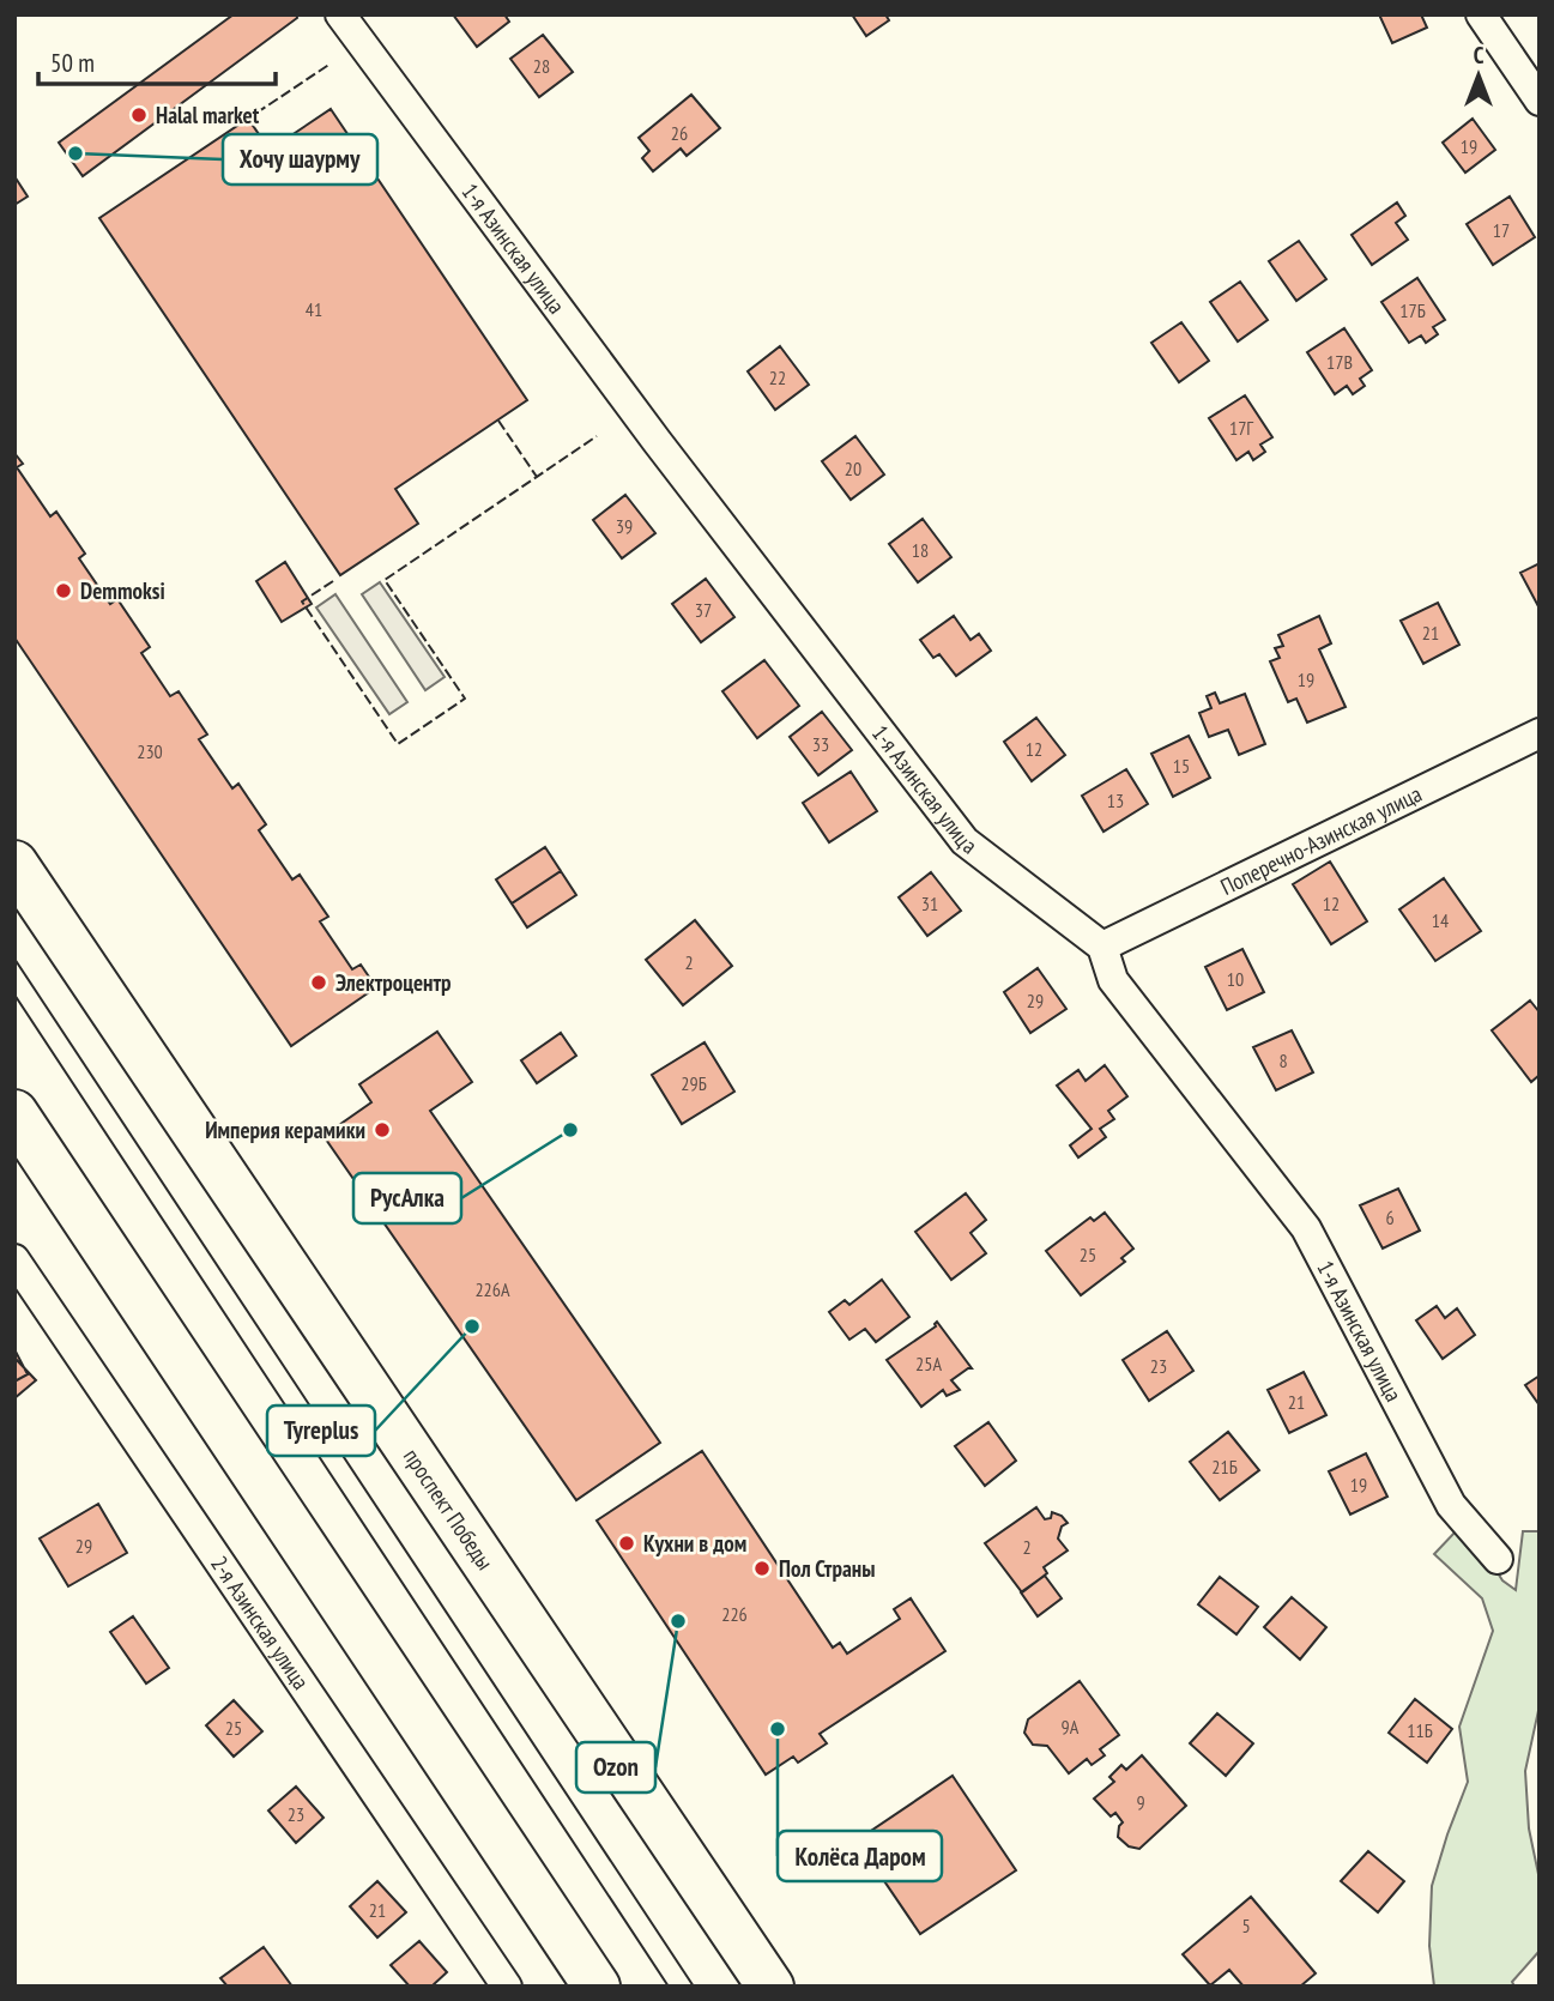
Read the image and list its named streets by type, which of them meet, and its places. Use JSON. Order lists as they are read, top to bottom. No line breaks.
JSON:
{"streets":{"main road":["проспект Победы"],"street":["1-я Азинская улица","Поперечно-Азинская улица","2-я Азинская улица"]},"crossings":[["1-я Азинская улица","Поперечно-Азинская улица"]],"places":["Halal market","Хочу шаурму","Demmoksi","Электроцентр","Империя керамики","РусАлка","Tyreplus","Кухни в дом","Пол Страны","Ozon","Колёса Даром"],"house_numbers":["28","26","19","17","41","17Б","17В","22","17Г","20","39","18","37","21","19","33","12","230","15","13","31","12","14","2","10","29","8","29Б","6","25","226А","25А","23","21","21Б","19","29","2","226","9А","25","11Б","9","23","21","5"],"scale_bar":"50 m","north":"top"}
